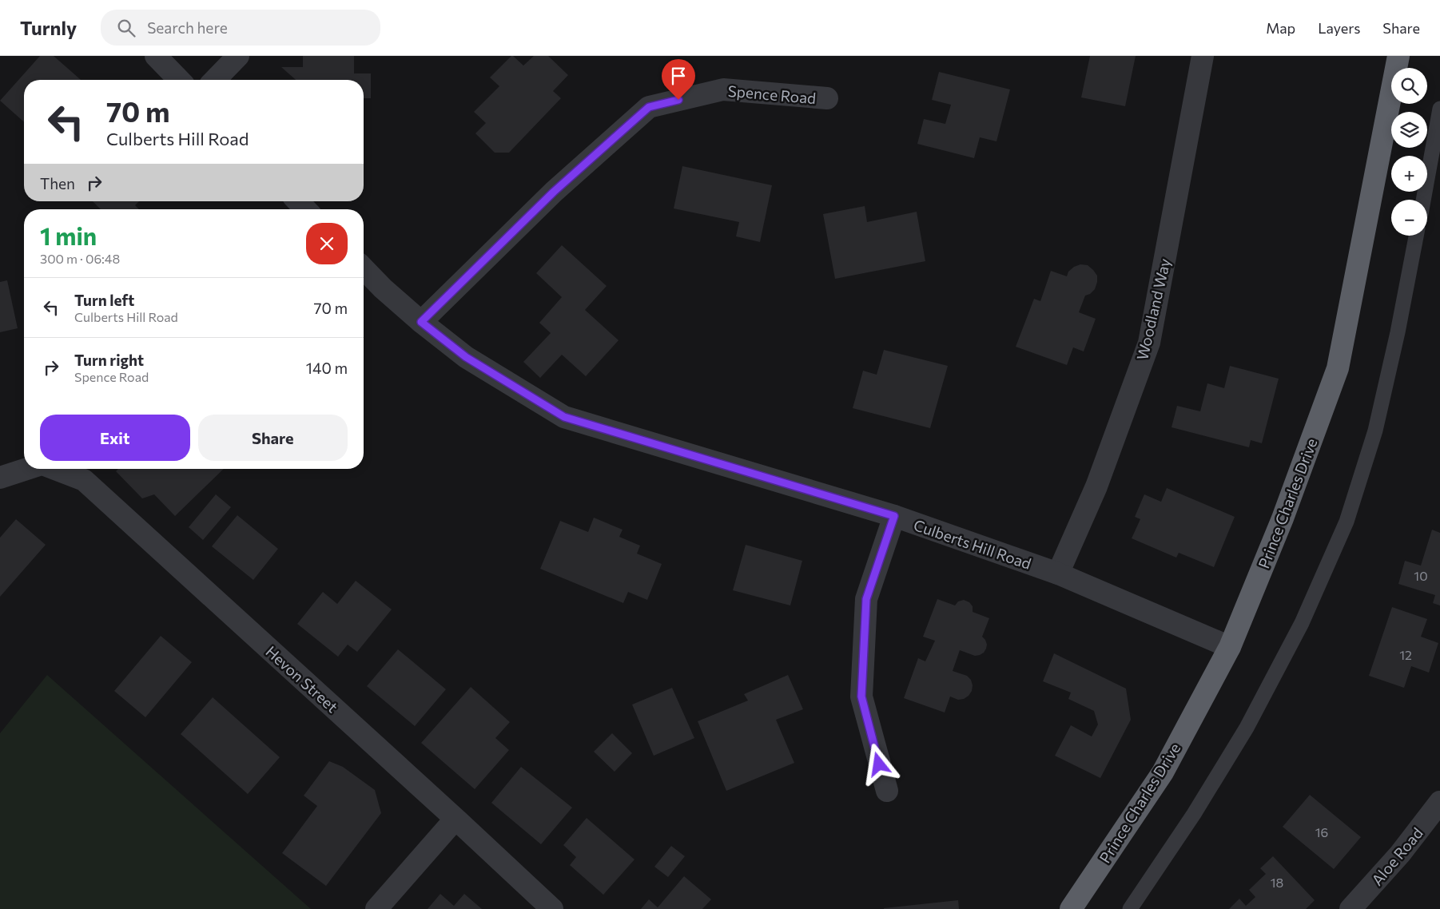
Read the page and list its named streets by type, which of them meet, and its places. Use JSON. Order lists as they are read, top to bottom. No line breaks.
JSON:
{"streets":{"highway":["Prince Charles Drive"],"street":["Spence Road","Woodland Way","Culberts Hill Road","Hevon Street","Aloe Road"]},"crossings":[["Spence Road","Culberts Hill Road"],["Woodland Way","Culberts Hill Road"],["Prince Charles Drive","Culberts Hill Road"]],"house_numbers":["10","12","16","18"],"page":{"header":"Turnly","search":"Search here","nav":["Map","Layers","Share"],"map_buttons":["+","−"],"turn":["70 m","Culberts Hill Road"],"then":"Then","heading":["1 min","300 m · 06:48"],"list":[{"name":"Turn left","note":"Culberts Hill Road","value":"70 m"},{"name":"Turn right","note":"Spence Road","value":"140 m"}],"buttons":["Exit","Share"]}}
